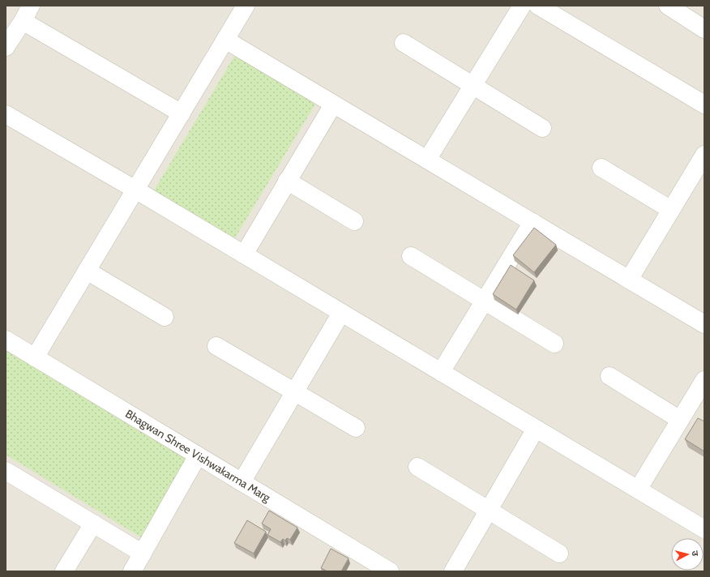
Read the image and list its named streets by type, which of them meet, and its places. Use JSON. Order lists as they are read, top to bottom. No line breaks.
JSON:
{"streets":{"street":["Bhagwan Shree Vishwakarma Marg"]},"north":"right"}
